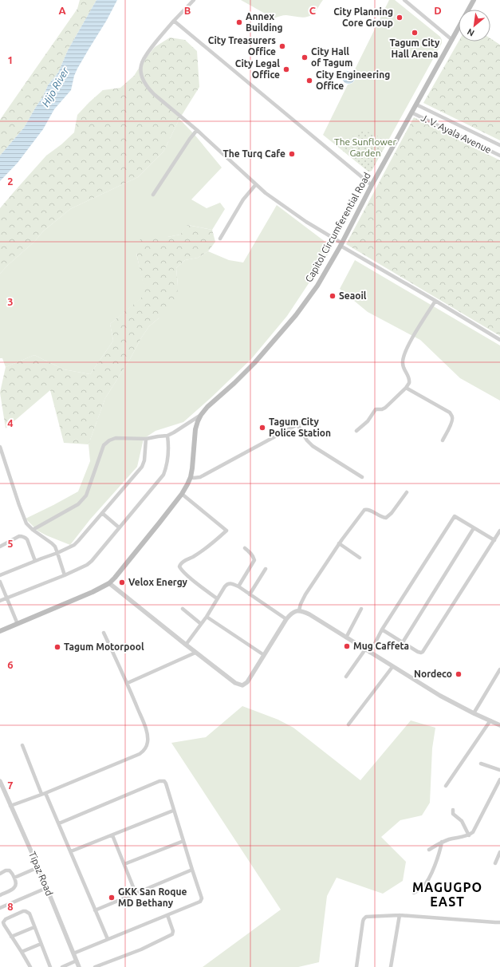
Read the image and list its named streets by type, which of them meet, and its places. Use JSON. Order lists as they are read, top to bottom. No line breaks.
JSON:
{"streets":{"main road":["Capitol Circumferential Road"],"street":["J. V. Ayala Avenue","Tipaz Road"]},"crossings":[["J. V. Ayala Avenue","Capitol Circumferential Road"]],"districts":["MAGUGPO EAST"],"water":["Hijo River"],"parks":["The Sunflower Garden"],"places":["City Planning Core Group","Annex Building","Tagum City Hall Arena","City Treasurers Office","City Hall of Tagum","City Legal Office","City Engineering Office","The Turq Cafe","Seaoil","Tagum City Police Station","Velox Energy","Mug Caffeta","Tagum Motorpool","Nordeco","GKK San Roque MD Bethany"],"north":"bottom left","grid":{"columns":["A","B","C","D"],"rows":["1","2","3","4","5","6","7","8"]}}
